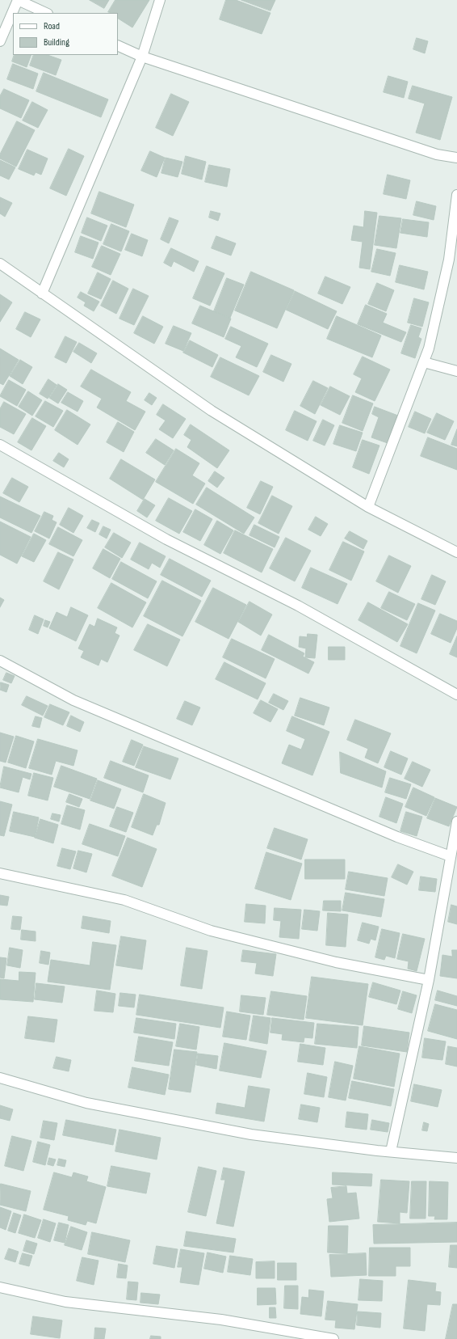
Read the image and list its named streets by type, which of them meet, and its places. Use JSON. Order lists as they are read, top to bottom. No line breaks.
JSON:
{"legend":["Road","Building"]}
